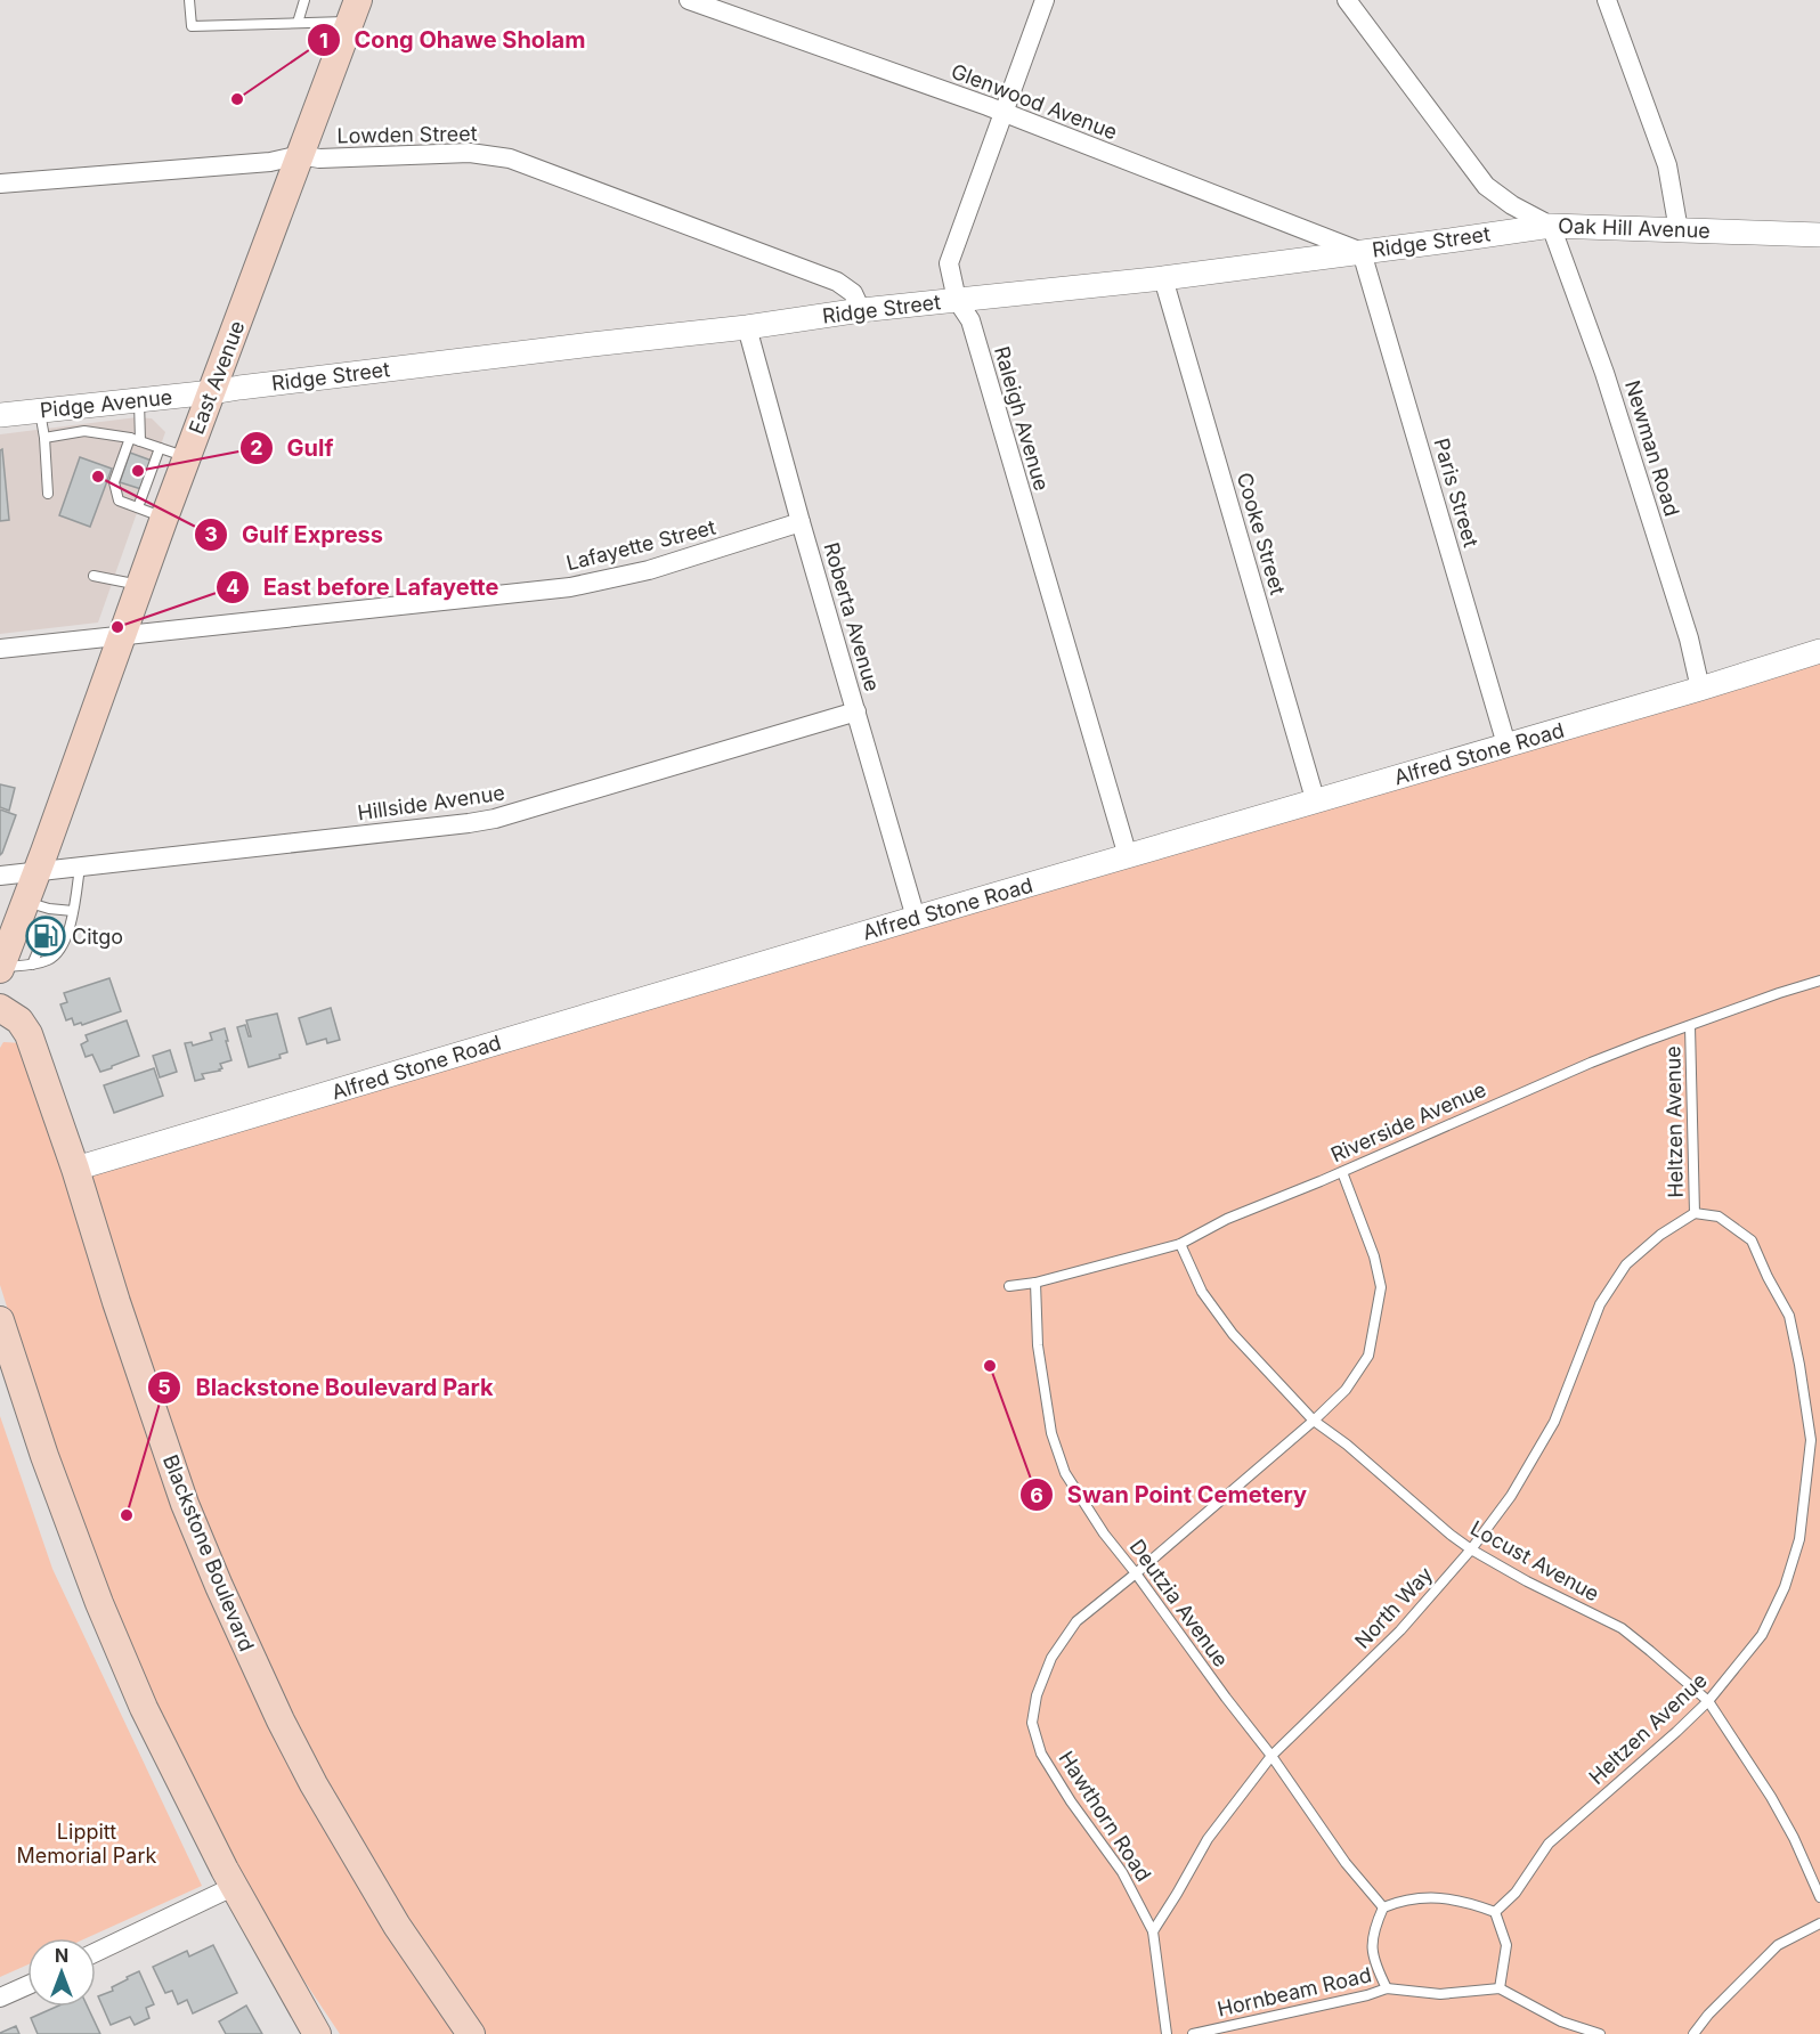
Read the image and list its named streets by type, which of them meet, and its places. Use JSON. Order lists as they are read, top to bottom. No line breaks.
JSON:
{"streets":{"main road":["East Avenue","Blackstone Boulevard"],"street":["Glenwood Avenue","Lowden Street","Oak Hill Avenue","Ridge Street","Pidge Avenue","Raleigh Avenue","Newman Road","Paris Street","Cooke Street","Lafayette Street","Roberta Avenue","Alfred Stone Road","Hillside Avenue"],"lane":["Riverside Avenue","Heltzen Avenue","Locust Avenue","Deutzia Avenue","North Way","Hawthorn Road","Hornbeam Road"]},"crossings":[["Glenwood Avenue","Ridge Street"],["Glenwood Avenue","Raleigh Avenue"],["Glenwood Avenue","Paris Street"],["Lowden Street","Ridge Street"],["Lowden Street","East Avenue"],["Oak Hill Avenue","Ridge Street"],["Oak Hill Avenue","Newman Road"],["Ridge Street","East Avenue"],["Ridge Street","Pidge Avenue"],["Ridge Street","Raleigh Avenue"],["Ridge Street","Newman Road"],["Ridge Street","Paris Street"],["Ridge Street","Cooke Street"],["Ridge Street","Roberta Avenue"],["East Avenue","Pidge Avenue"],["East Avenue","Lafayette Street"],["East Avenue","Hillside Avenue"],["Raleigh Avenue","Alfred Stone Road"],["Newman Road","Alfred Stone Road"],["Paris Street","Alfred Stone Road"],["Cooke Street","Alfred Stone Road"],["Lafayette Street","Roberta Avenue"],["Roberta Avenue","Alfred Stone Road"],["Roberta Avenue","Hillside Avenue"],["Alfred Stone Road","Blackstone Boulevard"],["Riverside Avenue","Heltzen Avenue"],["Riverside Avenue","Locust Avenue"],["Riverside Avenue","Deutzia Avenue"],["Riverside Avenue","Hawthorn Road"],["Heltzen Avenue","Locust Avenue"],["Heltzen Avenue","Deutzia Avenue"],["Heltzen Avenue","North Way"],["Heltzen Avenue","Hornbeam Road"],["Locust Avenue","North Way"],["Locust Avenue","Hawthorn Road"],["Deutzia Avenue","North Way"],["Deutzia Avenue","Hawthorn Road"],["Deutzia Avenue","Hornbeam Road"],["North Way","Hawthorn Road"]],"parks":["Lippitt Memorial Park"],"places":{"other":["Cong Ohawe Sholam","Gulf","Gulf Express","East before Lafayette","Swan Point Cemetery","Blackstone Boulevard Park"],"fuel station":["Citgo"]},"north":"top"}
